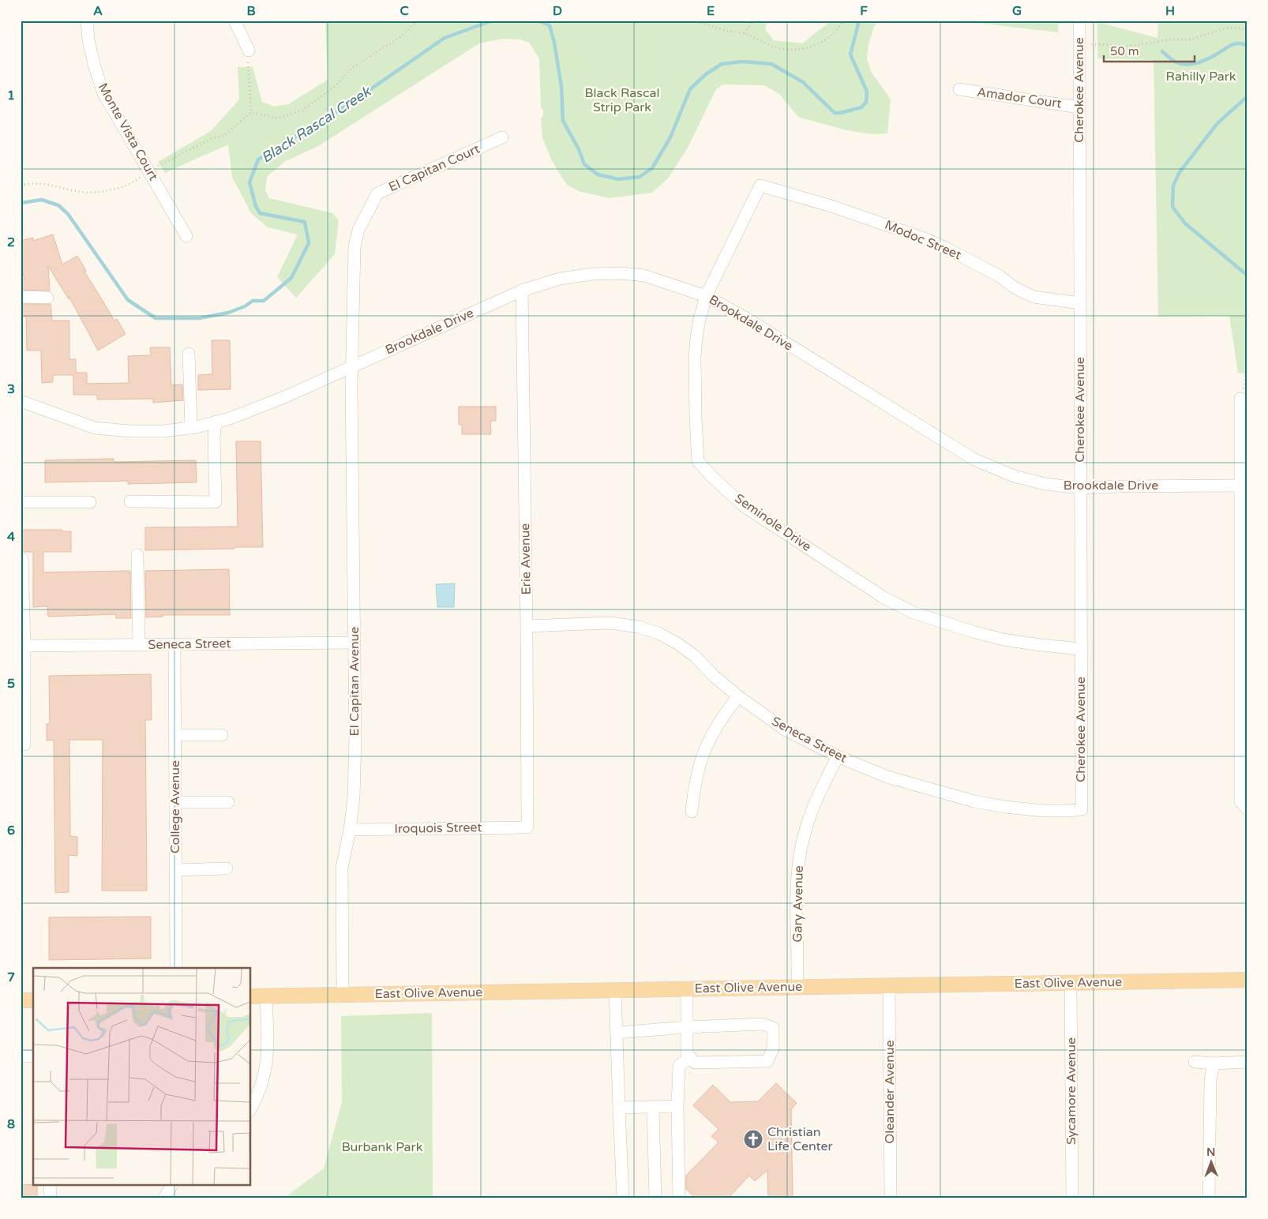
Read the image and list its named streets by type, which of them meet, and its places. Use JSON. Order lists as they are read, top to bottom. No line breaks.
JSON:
{"streets":{"main road":["East Olive Avenue"],"street":["Cherokee Avenue","Amador Court","Monte Vista Court","El Capitan Court","Modoc Street","Brookdale Drive","Seminole Drive","Erie Avenue","Seneca Street","El Capitan Avenue","College Avenue","Iroquois Street","Gary Avenue","Sycamore Avenue","Oleander Avenue"]},"crossings":[["Cherokee Avenue","Amador Court"],["Cherokee Avenue","Modoc Street"],["Cherokee Avenue","Brookdale Drive"],["Cherokee Avenue","Seminole Drive"],["Cherokee Avenue","Seneca Street"],["El Capitan Court","Brookdale Drive"],["El Capitan Court","El Capitan Avenue"],["Modoc Street","Seminole Drive"],["Brookdale Drive","Seminole Drive"],["Brookdale Drive","Erie Avenue"],["Brookdale Drive","El Capitan Avenue"],["Erie Avenue","Seneca Street"],["Erie Avenue","Iroquois Street"],["Seneca Street","El Capitan Avenue"],["Seneca Street","College Avenue"],["Seneca Street","Gary Avenue"],["El Capitan Avenue","Iroquois Street"],["El Capitan Avenue","East Olive Avenue"],["Gary Avenue","East Olive Avenue"],["East Olive Avenue","Sycamore Avenue"],["East Olive Avenue","Oleander Avenue"]],"water":["Black Rascal Creek"],"parks":["Rahilly Park","Black Rascal Strip Park","Burbank Park"],"places":{"church":["Christian Life Center"]},"scale_bar":"50 m","north":"top","grid":{"columns":["A","B","C","D","E","F","G","H"],"rows":["1","2","3","4","5","6","7","8"]}}
